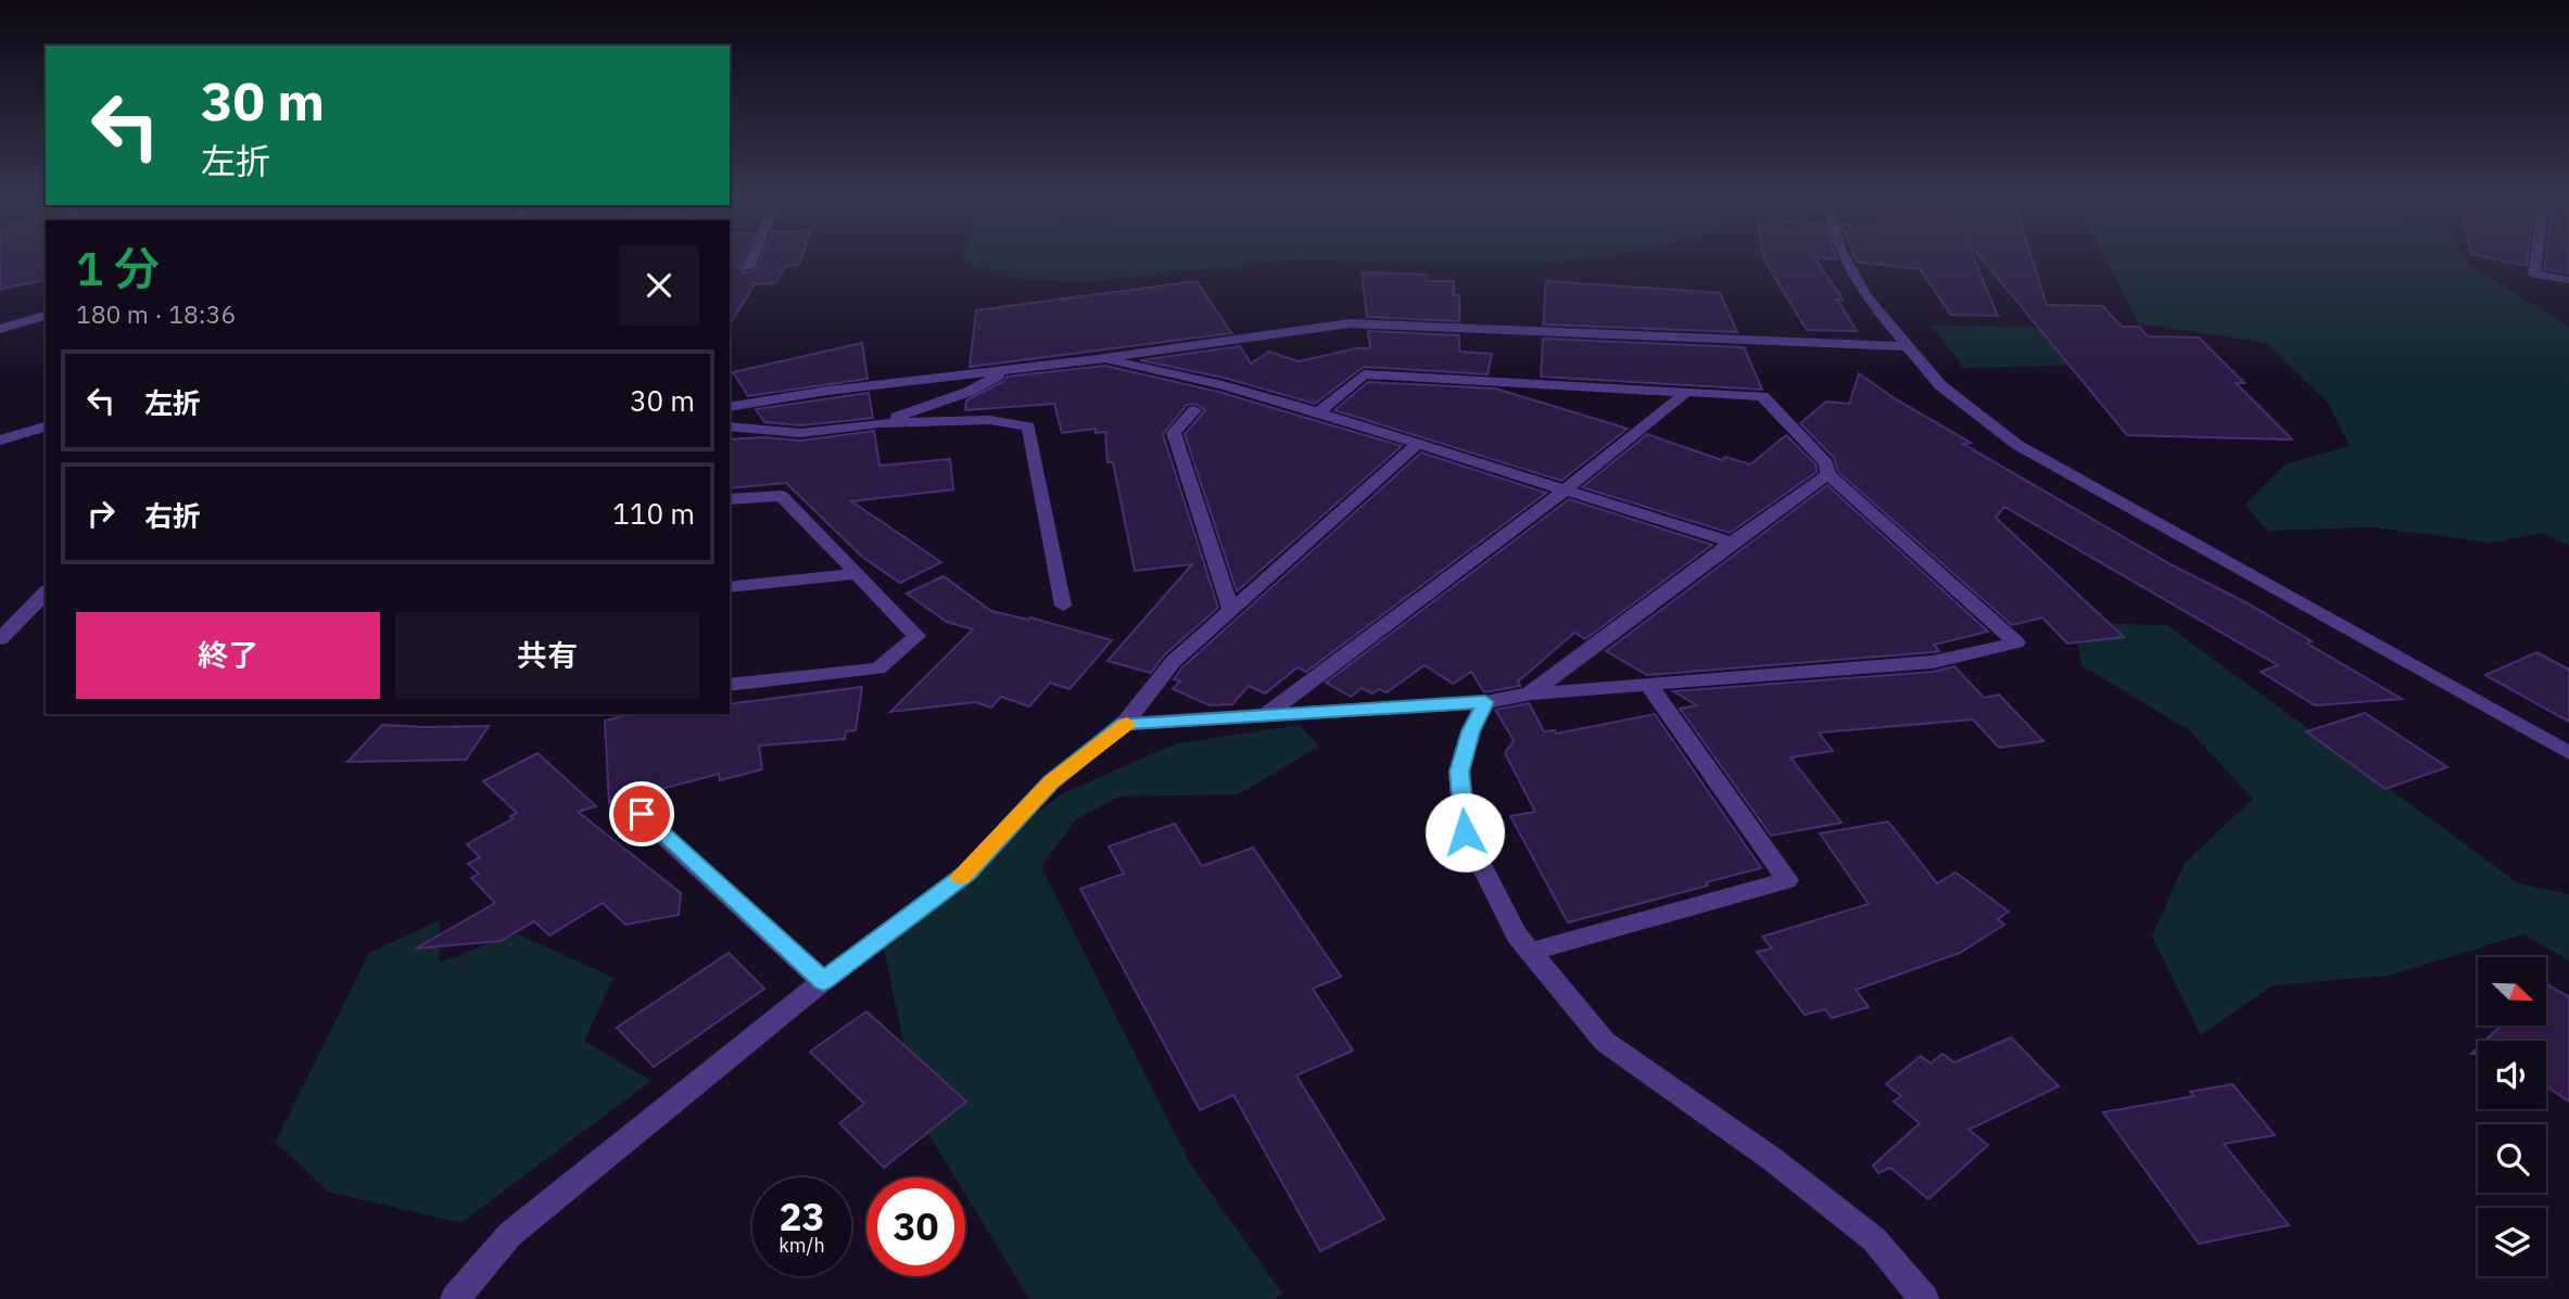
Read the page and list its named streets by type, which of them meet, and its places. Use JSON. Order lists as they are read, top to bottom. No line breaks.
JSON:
{"north":"bottom right","page":{"turn":["30 m","左折"],"heading":["1 分","180 m · 18:36"],"list":[{"name":"左折","value":"30 m"},{"name":"右折","value":"110 m"}],"buttons":["終了","共有"],"speed":"23 km/h","limit":"30"}}
